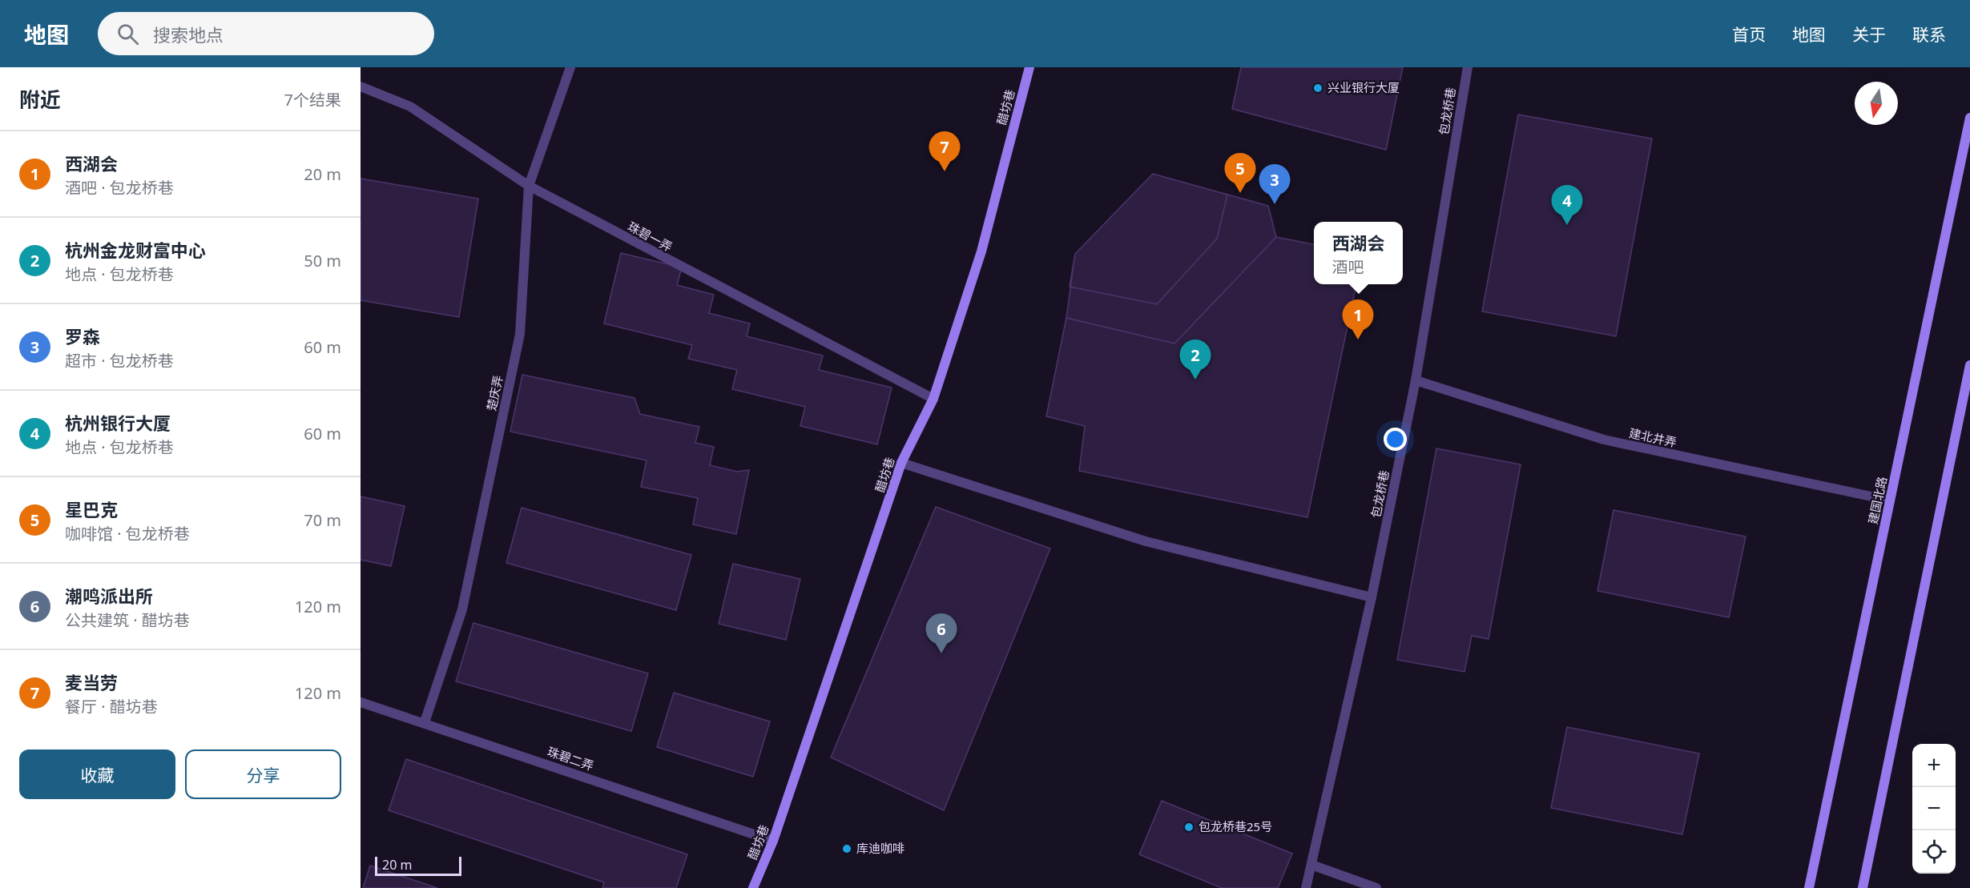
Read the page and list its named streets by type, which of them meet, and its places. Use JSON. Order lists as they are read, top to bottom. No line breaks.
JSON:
{"streets":{"main road":["醋坊巷","建国北路"],"street":["包龙桥巷","珠碧一弄","楚庆弄","建北井弄","珠碧二弄"]},"crossings":[["醋坊巷","珠碧一弄"],["醋坊巷","珠碧二弄"],["包龙桥巷","建北井弄"],["珠碧一弄","楚庆弄"],["楚庆弄","珠碧二弄"],["建北井弄","建国北路"]],"places":["兴业银行大厦","包龙桥巷25号","库迪咖啡"],"scale_bar":"20 m","north":"bottom","page":{"header":"地图","search":"搜索地点","nav":["首页","地图","关于","联系"],"heading":["附近","7个结果"],"list":[{"mark":"1","name":"西湖会","note":"酒吧 · 包龙桥巷","value":"20 m"},{"mark":"2","name":"杭州金龙财富中心","note":"地点 · 包龙桥巷","value":"50 m"},{"mark":"3","name":"罗森","note":"超市 · 包龙桥巷","value":"60 m"},{"mark":"4","name":"杭州银行大厦","note":"地点 · 包龙桥巷","value":"60 m"},{"mark":"5","name":"星巴克","note":"咖啡馆 · 包龙桥巷","value":"70 m"},{"mark":"6","name":"潮鸣派出所","note":"公共建筑 · 醋坊巷","value":"120 m"},{"mark":"7","name":"麦当劳","note":"餐厅 · 醋坊巷","value":"120 m"}],"pins":["7","5","3","4","1","2","6"],"popup":["西湖会","酒吧"],"buttons":["收藏","分享"],"map_buttons":["+","−"],"scale":"20 m"}}
